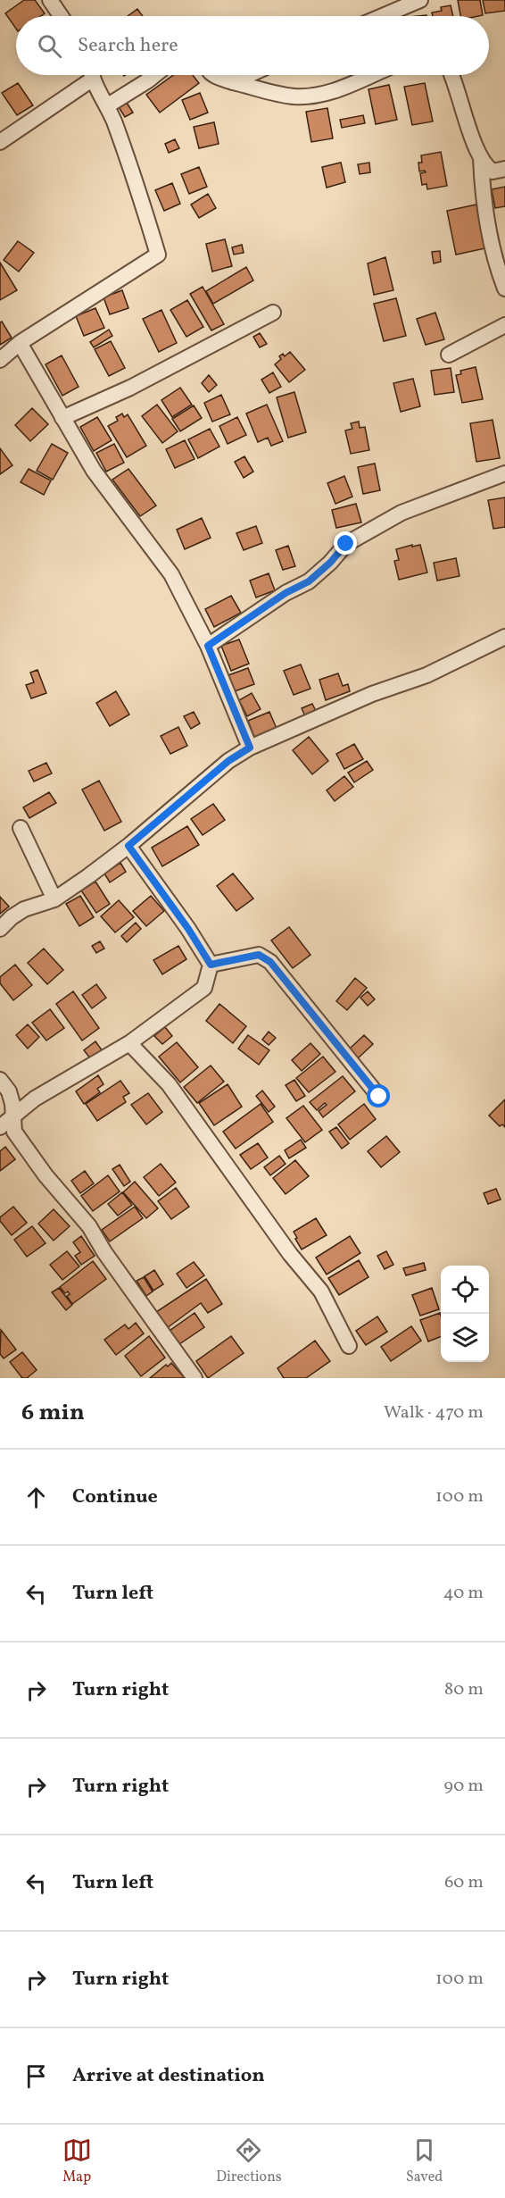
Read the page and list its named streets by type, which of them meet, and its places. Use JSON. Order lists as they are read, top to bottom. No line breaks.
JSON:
{"page":{"search":"Search here","heading":["6 min","Walk · 470 m"],"list":[["Continue","100 m"],["Turn left","40 m"],["Turn right","80 m"],["Turn right","90 m"],["Turn left","60 m"],["Turn right","100 m"],"Arrive at destination"],"nav":["Map","Directions","Saved"]}}
